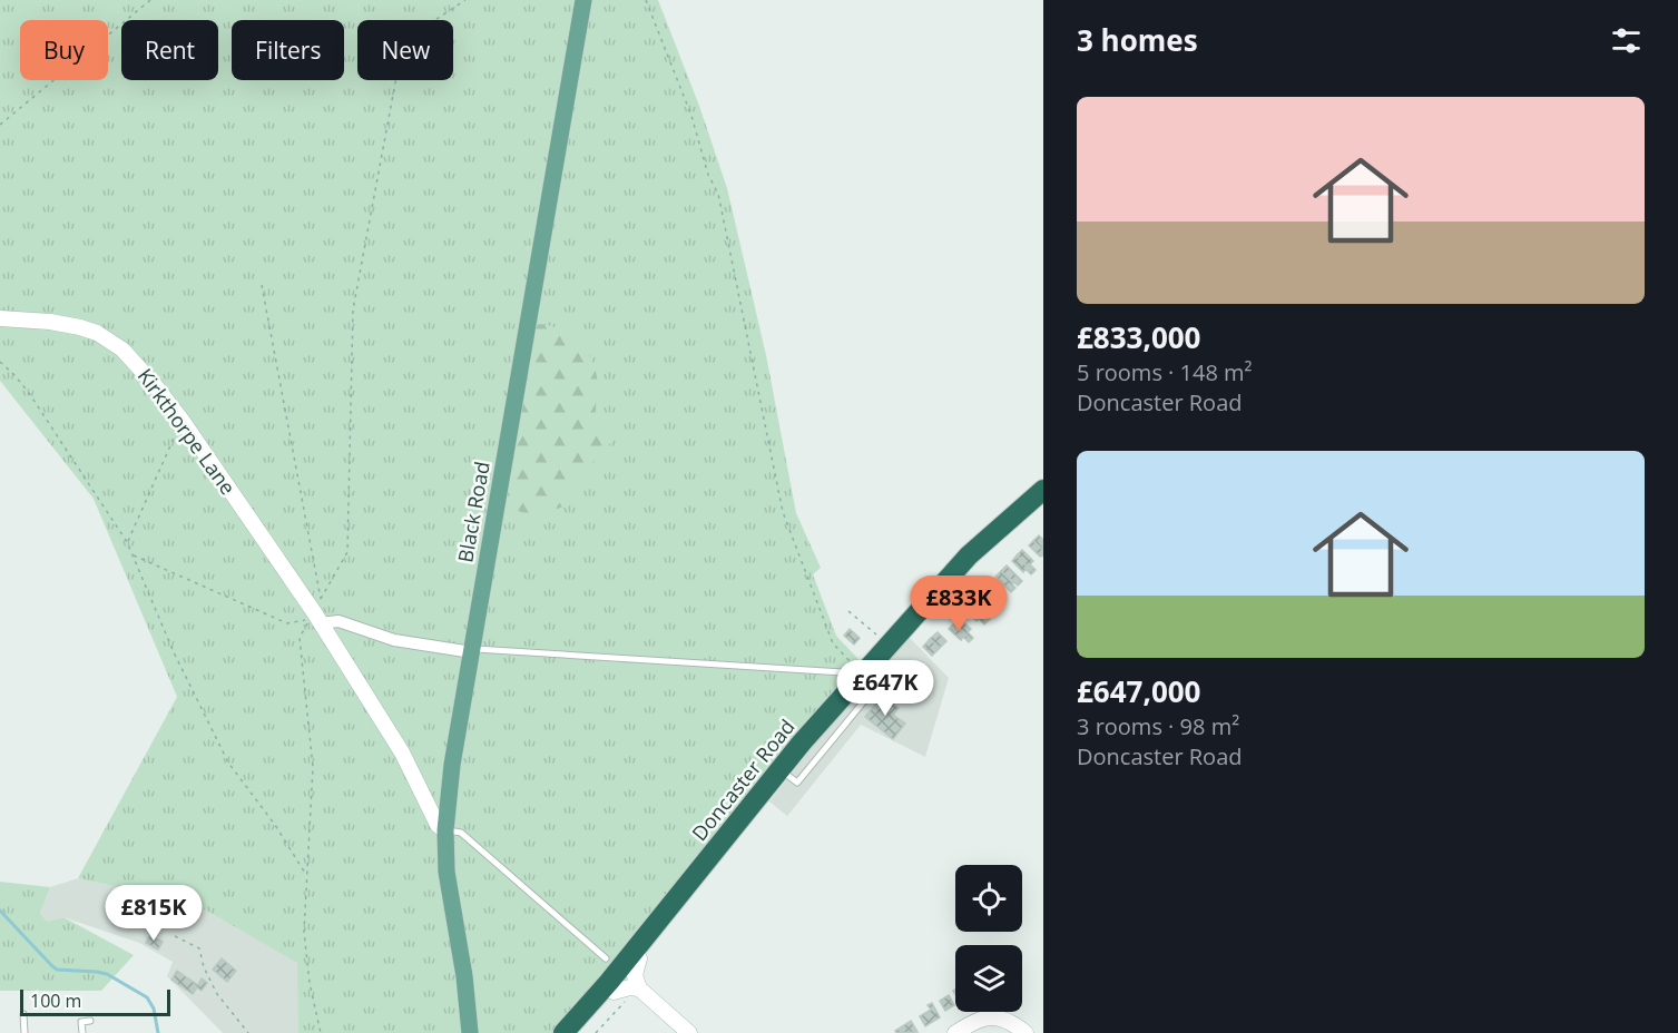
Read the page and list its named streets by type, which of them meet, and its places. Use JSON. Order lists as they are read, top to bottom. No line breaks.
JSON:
{"streets":{"highway":["Doncaster Road"],"main road":["Black Road"],"street":["Kirkthorpe Lane"]},"crossings":[["Kirkthorpe Lane","Black Road"]],"scale_bar":"100 m","page":{"heading":"3 homes","chip":["Buy","Rent","Filters","New"],"list":[{"name":"£833,000","note":"5 rooms · 148 m² · Doncaster Road"},{"name":"£647,000","note":"3 rooms · 98 m² · Doncaster Road"}],"price":["£833K","£647K","£815K"],"scale":"100 m"}}
